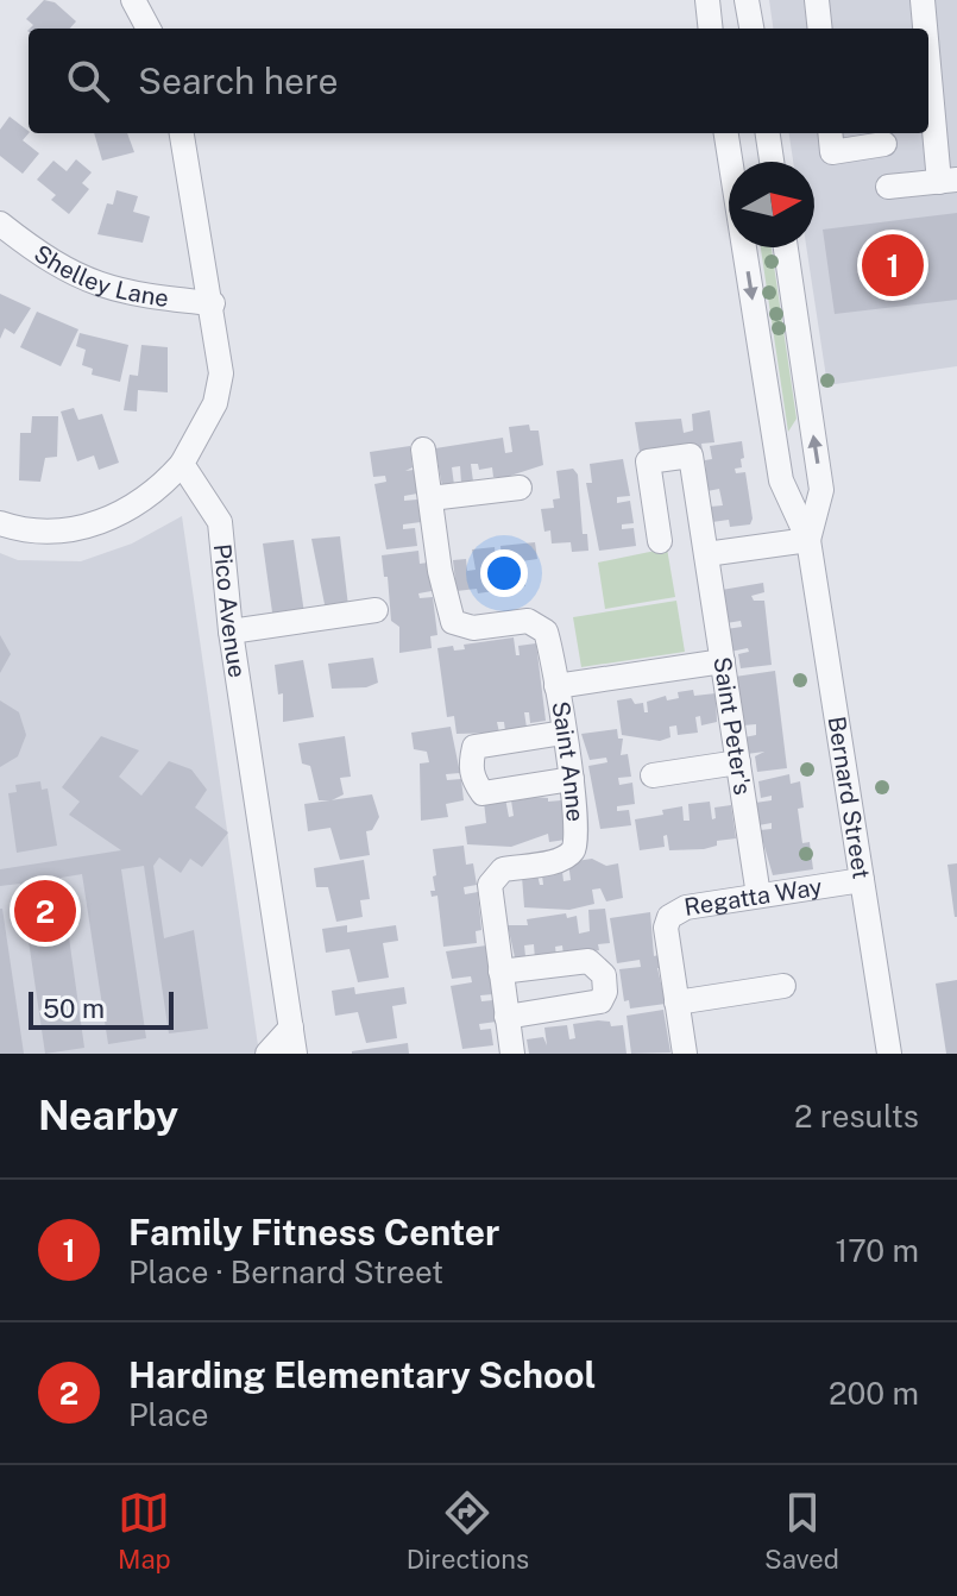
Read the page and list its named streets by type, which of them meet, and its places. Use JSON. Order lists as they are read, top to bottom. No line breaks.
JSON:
{"streets":{"street":["Shelley Lane","Pico Avenue","Saint Peter's","Saint Anne","Bernard Street","Regatta Way"]},"crossings":[["Saint Peter's","Regatta Way"],["Bernard Street","Regatta Way"]],"scale_bar":"50 m","north":"right","page":{"search":"Search here","pins":["1","2"],"scale":"50 m","heading":["Nearby","2 results"],"list":[{"mark":"1","name":"Family Fitness Center","note":"Place · Bernard Street","value":"170 m"},{"mark":"2","name":"Harding Elementary School","note":"Place","value":"200 m"}],"nav":["Map","Directions","Saved"]}}
